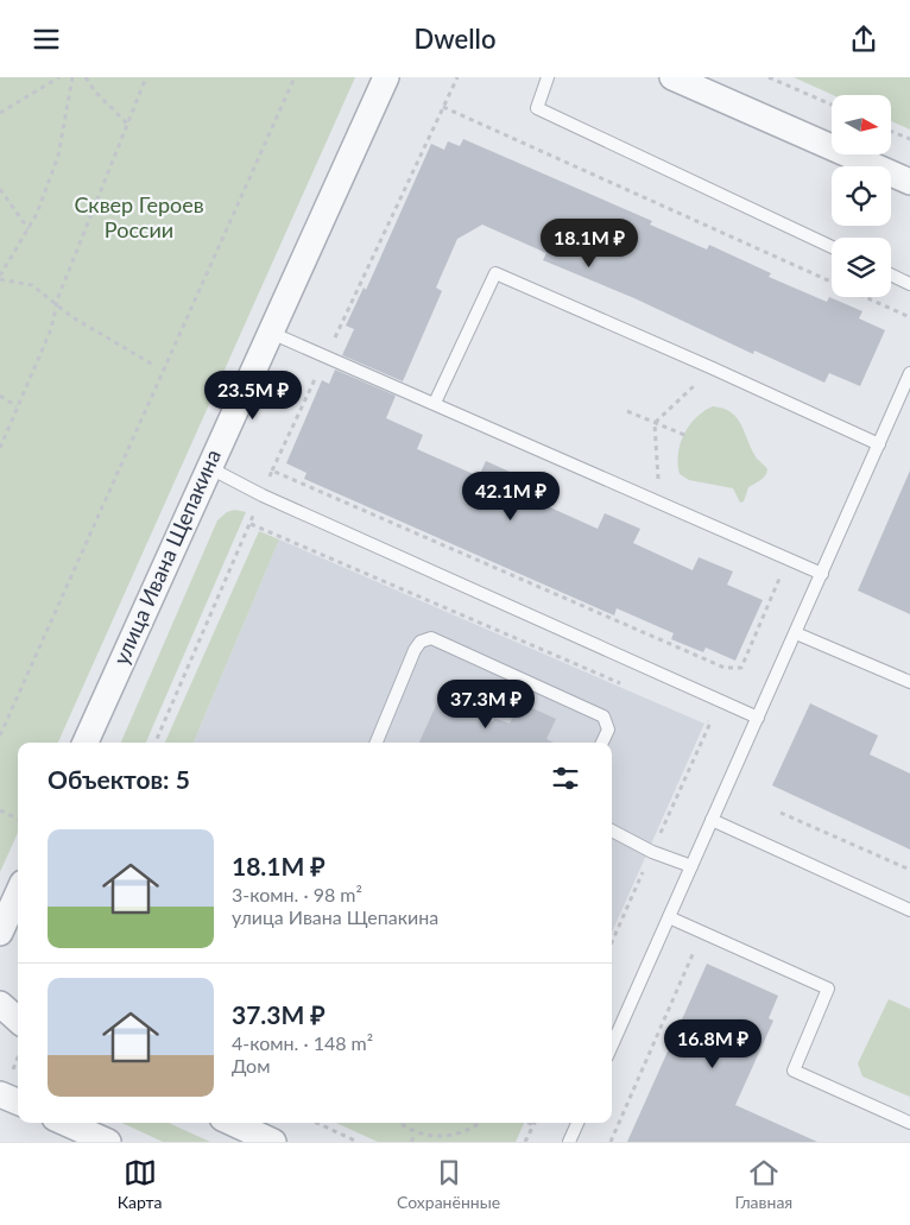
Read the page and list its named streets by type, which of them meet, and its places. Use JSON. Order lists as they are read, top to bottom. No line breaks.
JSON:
{"streets":{"street":["улица Ивана Щепакина"]},"parks":["Сквер Героев России"],"north":"right","page":{"header":"Dwello","price":["18.1M ₽","23.5M ₽","42.1M ₽","37.3M ₽","16.8M ₽"],"heading":"Объектов: 5","list":[{"name":"18.1M ₽","note":"3-комн. · 98 m² · улица Ивана Щепакина"},{"name":"37.3M ₽","note":"4-комн. · 148 m² · Дом"}],"tabs":["Карта","Сохранённые","Главная"]}}
